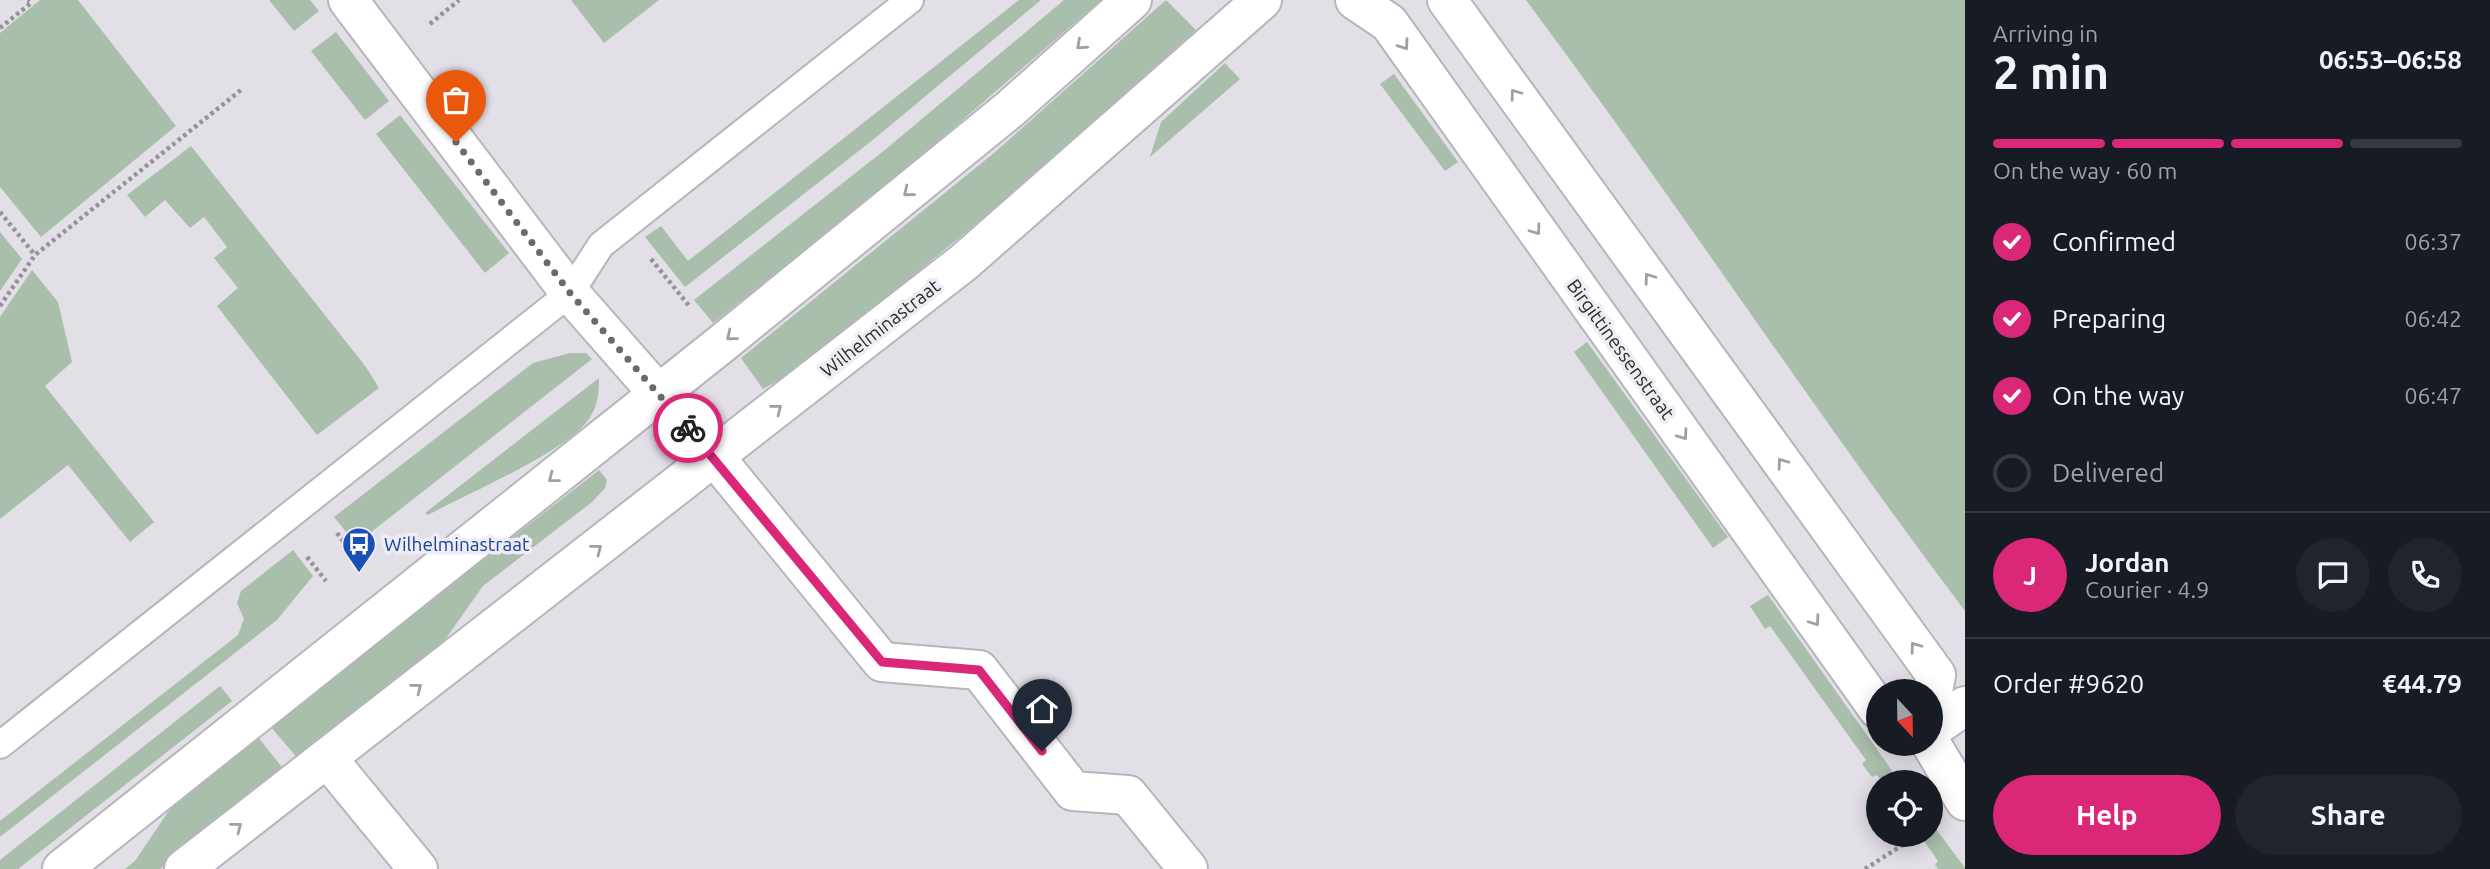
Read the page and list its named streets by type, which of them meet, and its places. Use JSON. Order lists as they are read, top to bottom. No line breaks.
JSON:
{"streets":{"street":["Wilhelminastraat","Birgittinessenstraat"]},"places":{"bus stop":["Wilhelminastraat"]},"north":"bottom","page":{"heading":["2 min","Arriving in","06:53–06:58"],"panel":["Jordan","Courier · 4.9","Order #9620","€44.79"],"bar":"On the way · 60 m","list":[["Confirmed","06:37"],["Preparing","06:42"],["On the way","06:47"],"Delivered"],"round":"J","buttons":["Help","Share"]}}
